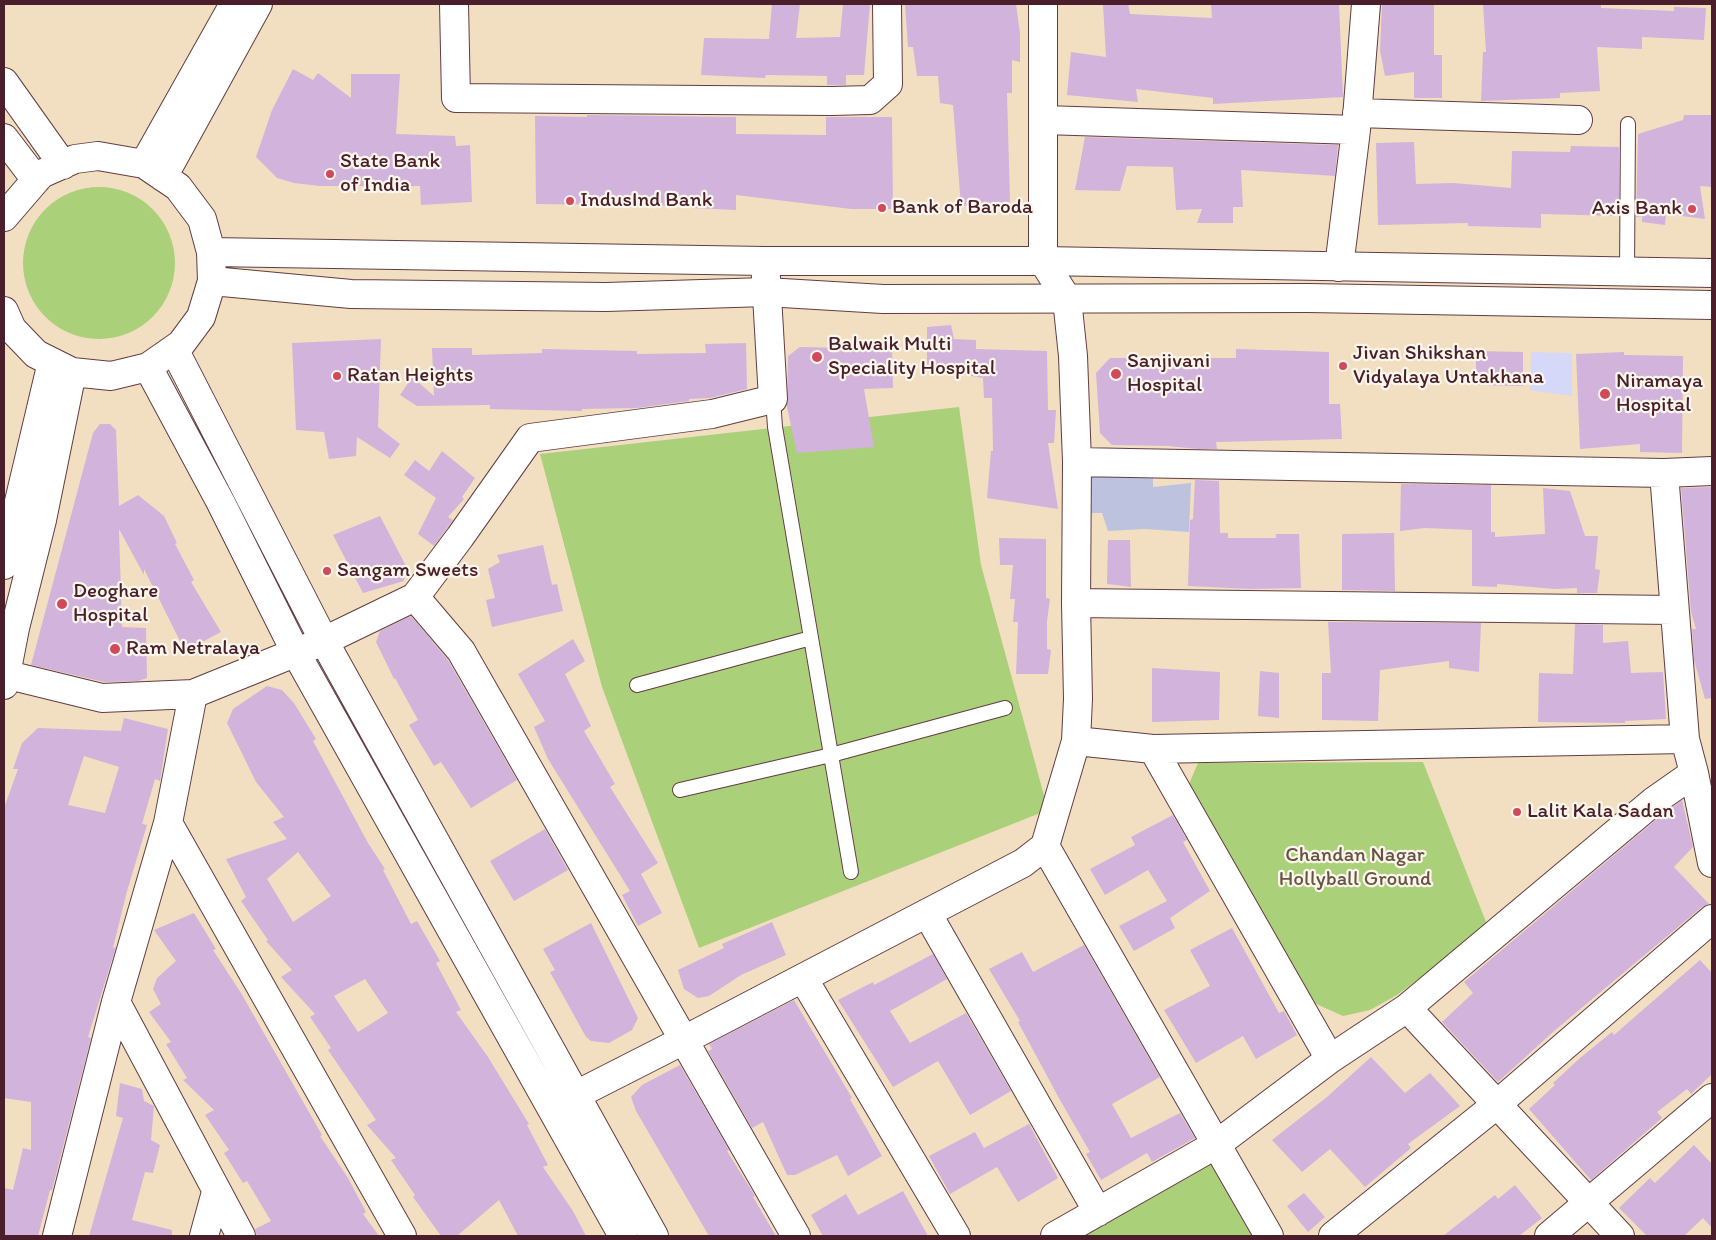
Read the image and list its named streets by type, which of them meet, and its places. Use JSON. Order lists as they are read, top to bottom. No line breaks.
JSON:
{"parks":["Chandan Nagar Hollyball Ground"],"places":["State Bank of India","IndusInd Bank","Bank of Baroda","Axis Bank","Balwaik Multi Speciality Hospital","Jivan Shikshan Vidyalaya Untakhana","Sanjivani Hospital","Ratan Heights","Niramaya Hospital","Sangam Sweets","Deoghare Hospital","Ram Netralaya","Lalit Kala Sadan"]}
